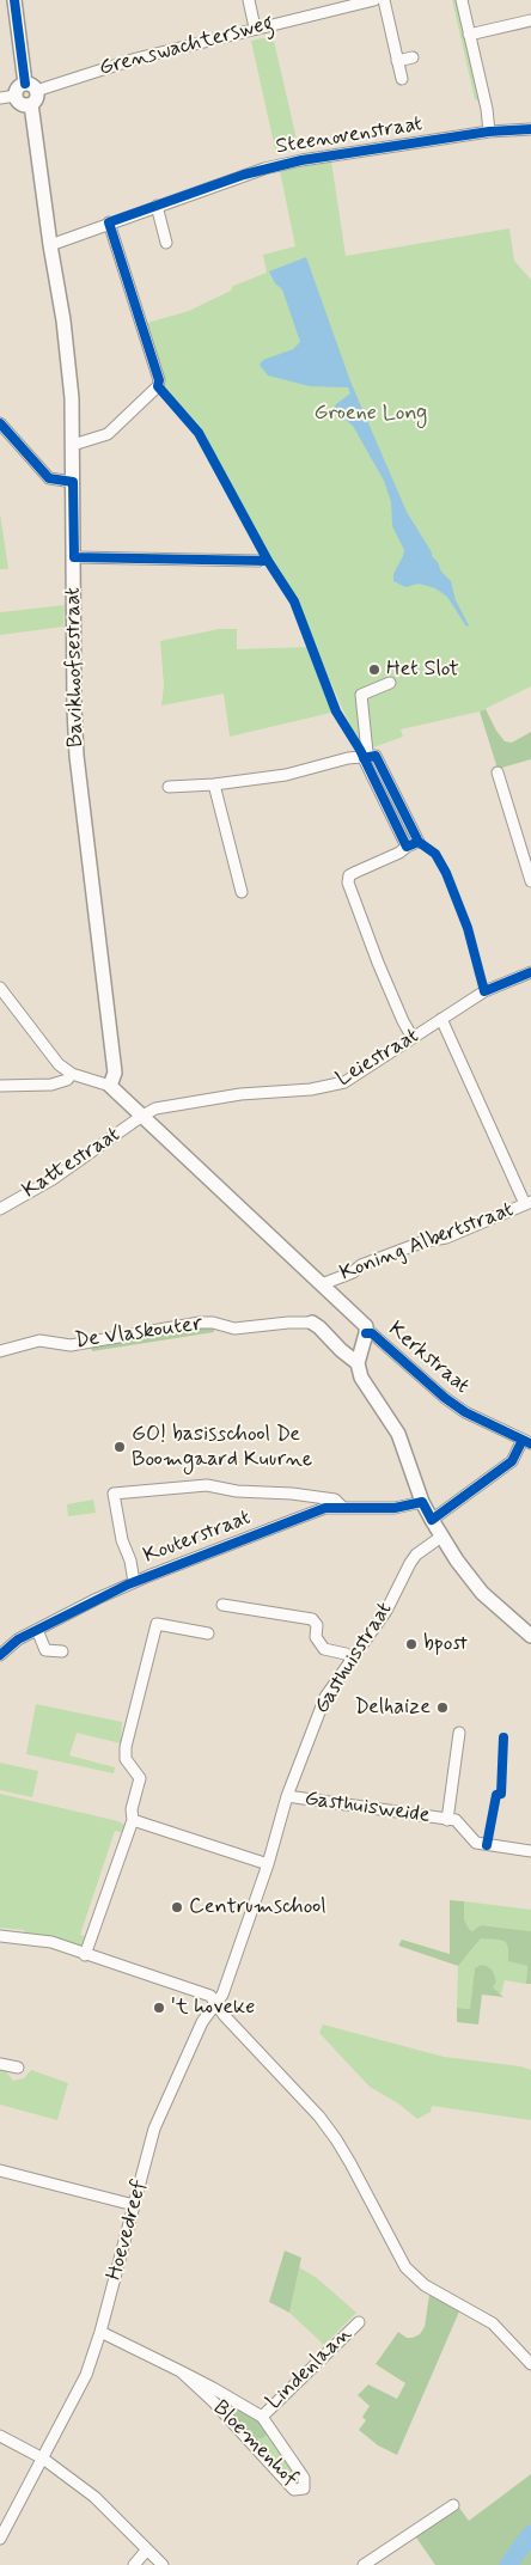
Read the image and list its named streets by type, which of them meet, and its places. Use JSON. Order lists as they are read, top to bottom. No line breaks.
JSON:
{"streets":{"street":["Grenswachtersweg","Steenovenstraat","Bavikhoofsestraat","Leiestraat","Kattestraat","Koning Albertstraat","De Vlaskouter","Kerkstraat","Kouterstraat","Gasthuisstraat","Gasthuisweide","Hoevedreef","Lindenlaan","Bloemenhof"]},"crossings":[["Grenswachtersweg","Bavikhoofsestraat"],["Steenovenstraat","Bavikhoofsestraat"],["Bavikhoofsestraat","Kerkstraat"],["Leiestraat","Kattestraat"],["Leiestraat","Kerkstraat"],["Kattestraat","Kerkstraat"],["Koning Albertstraat","Kerkstraat"],["Gasthuisstraat","Gasthuisweide"],["Gasthuisstraat","Hoevedreef"],["Hoevedreef","Bloemenhof"],["Lindenlaan","Bloemenhof"]],"parks":["Groene Long"],"places":["Het Slot","GO! basisschool De Boomgaard Kuurne","bpost","Delhaize","Centrumschool","'t hoveke"]}
